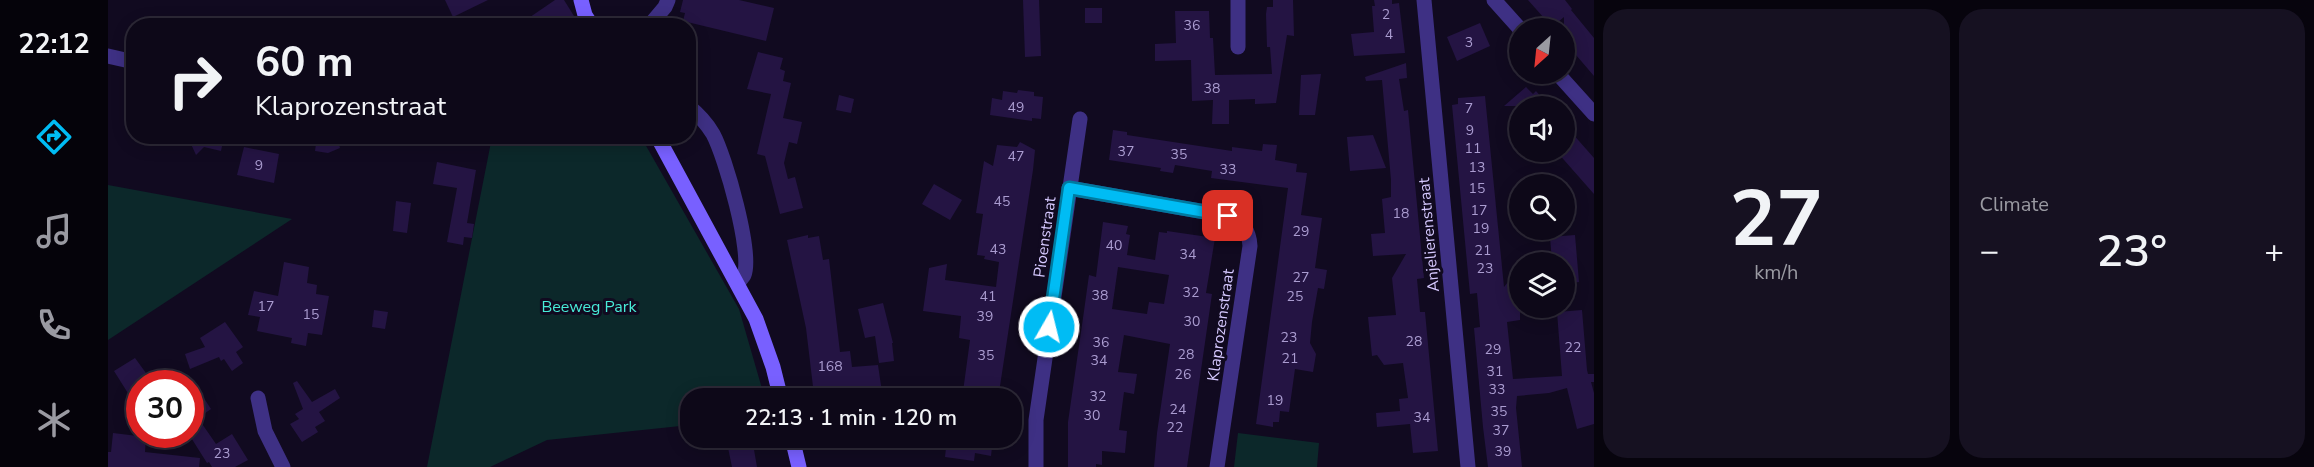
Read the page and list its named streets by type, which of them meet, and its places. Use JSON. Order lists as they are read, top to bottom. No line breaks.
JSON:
{"streets":{"street":["Anjelierenstraat","Pioenstraat","Klaprozenstraat"]},"crossings":[["Pioenstraat","Klaprozenstraat"]],"parks":["Beeweg Park"],"house_numbers":["2","36","4","3","38","49","7","9","11","37","35","47","9","13","33","15","45","17","18","19","29","40","43","21","34","23","27","32","38","41","25","17","15","39","30","23","28","36","22","29","28","35","21","34","168","31","26","33","32","19","24","35","30","34","22","37","39","23"],"north":"bottom left","page":{"tabs":"22:12","tile":[["27","km/h"],"Climate"],"turn":["60 m","Klaprozenstraat"],"heat":["−","23°","+"],"limit":"30","trip":"22:13 · 1 min · 120 m"}}
